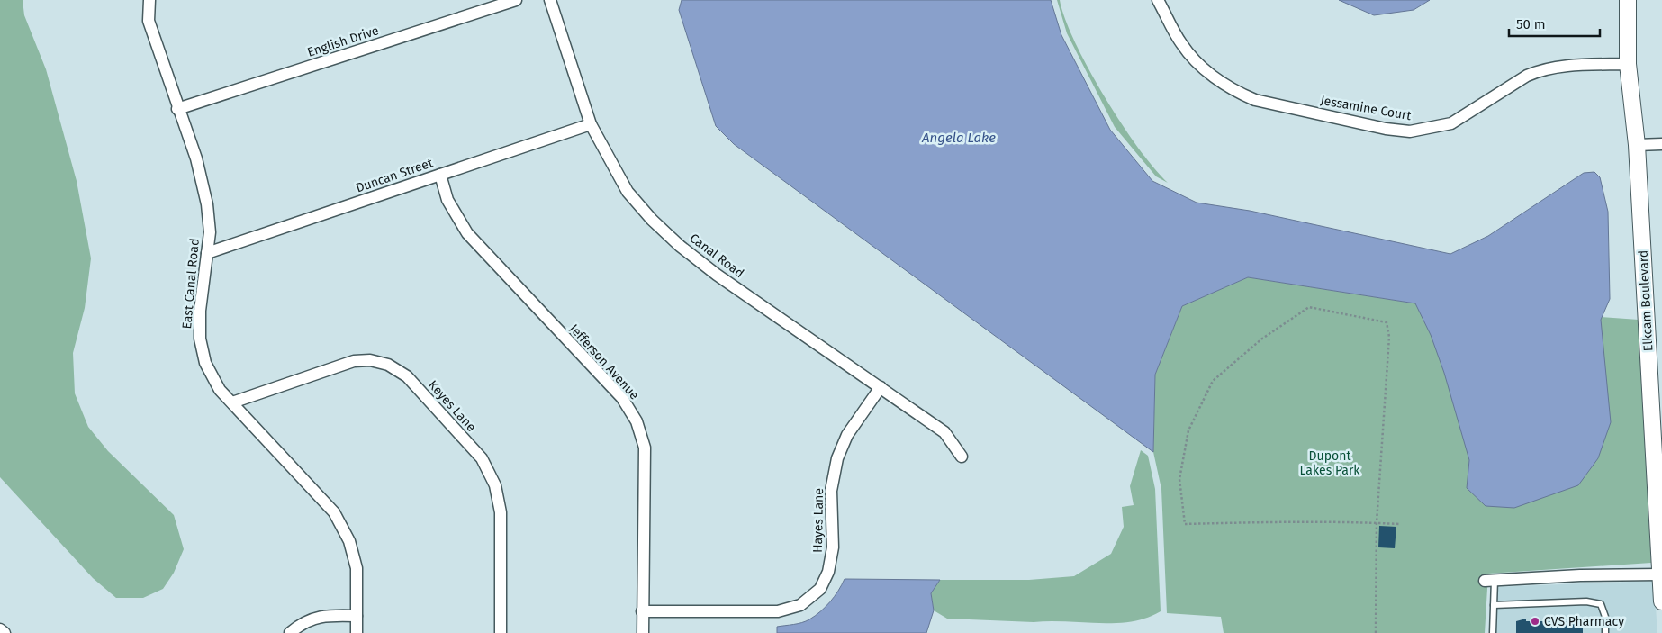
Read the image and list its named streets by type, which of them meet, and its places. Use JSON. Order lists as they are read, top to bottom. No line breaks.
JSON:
{"streets":{"street":["English Drive","Jessamine Court","Duncan Street","Canal Road","East Canal Road","Elkcam Boulevard","Jefferson Avenue","Keyes Lane","Hayes Lane"]},"crossings":[["English Drive","East Canal Road"],["Jessamine Court","Elkcam Boulevard"],["Duncan Street","Canal Road"],["Duncan Street","East Canal Road"],["Duncan Street","Jefferson Avenue"],["Canal Road","Hayes Lane"],["East Canal Road","Keyes Lane"],["Jefferson Avenue","Hayes Lane"]],"water":["Angela Lake"],"parks":["Dupont Lakes Park"],"places":["CVS Pharmacy"],"scale_bar":"50 m"}
